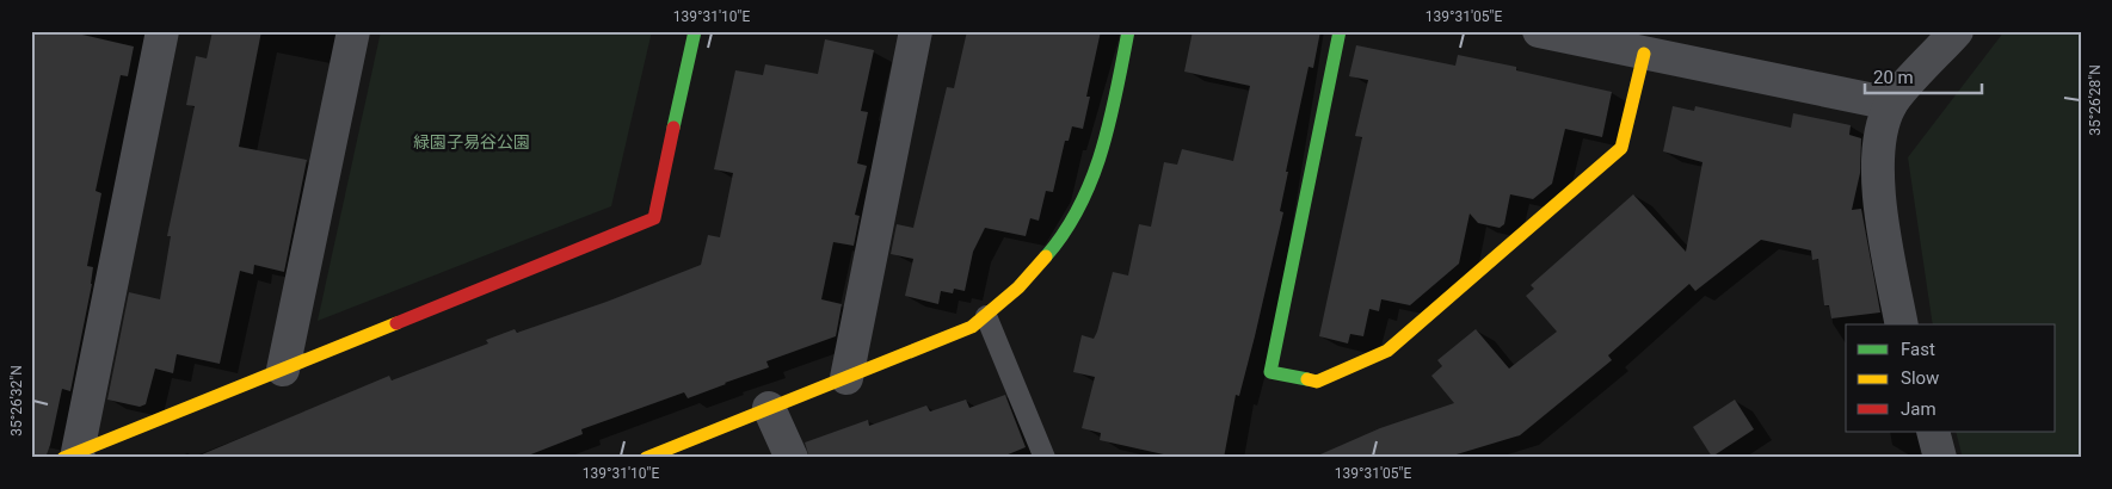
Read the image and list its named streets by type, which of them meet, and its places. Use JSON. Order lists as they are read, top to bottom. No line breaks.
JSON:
{"parks":["緑園子易谷公園"],"legend":["Fast","Slow","Jam"],"scale_bar":"20 m","coordinates":["139°31'10\"E","139°31'05\"E","35°26'28\"N","35°26'32\"N"]}
